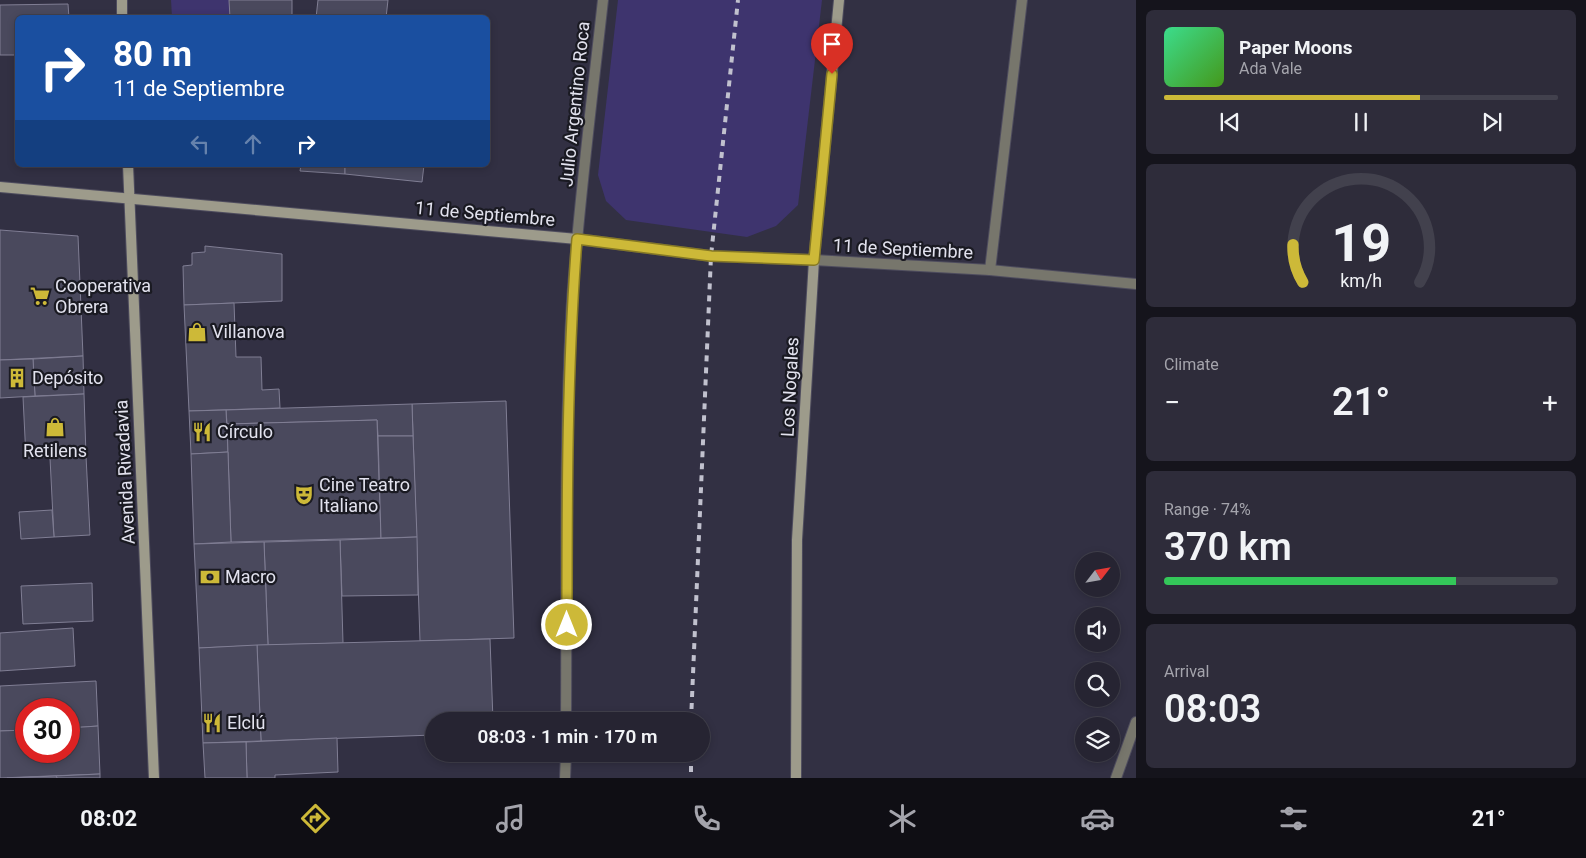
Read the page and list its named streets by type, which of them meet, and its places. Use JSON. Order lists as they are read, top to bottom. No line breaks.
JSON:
{"streets":{"street":["Julio Argentino Roca","11 de Septiembre","Los Nogales","Avenida Rivadavia"]},"crossings":[["Julio Argentino Roca","11 de Septiembre"],["11 de Septiembre","Los Nogales"],["11 de Septiembre","Avenida Rivadavia"]],"places":{"supermarket":["Cooperativa Obrera"],"shop":["Villanova","Retilens"],"building":["Depósito"],"restaurant":["Círculo","Elclú"],"theatre":["Cine Teatro Italiano"],"bank":["Macro"]},"north":"top right","page":{"turn":["80 m","11 de Septiembre"],"song":["Paper Moons","Ada Vale"],"tile":["Climate",["Range · 74%","370 km"],["Arrival","08:03"]],"heat":["−","21°","+"],"limit":"30","trip":"08:03 · 1 min · 170 m","tabs":["08:02","21°"],"gauge":["19","km/h"]}}
